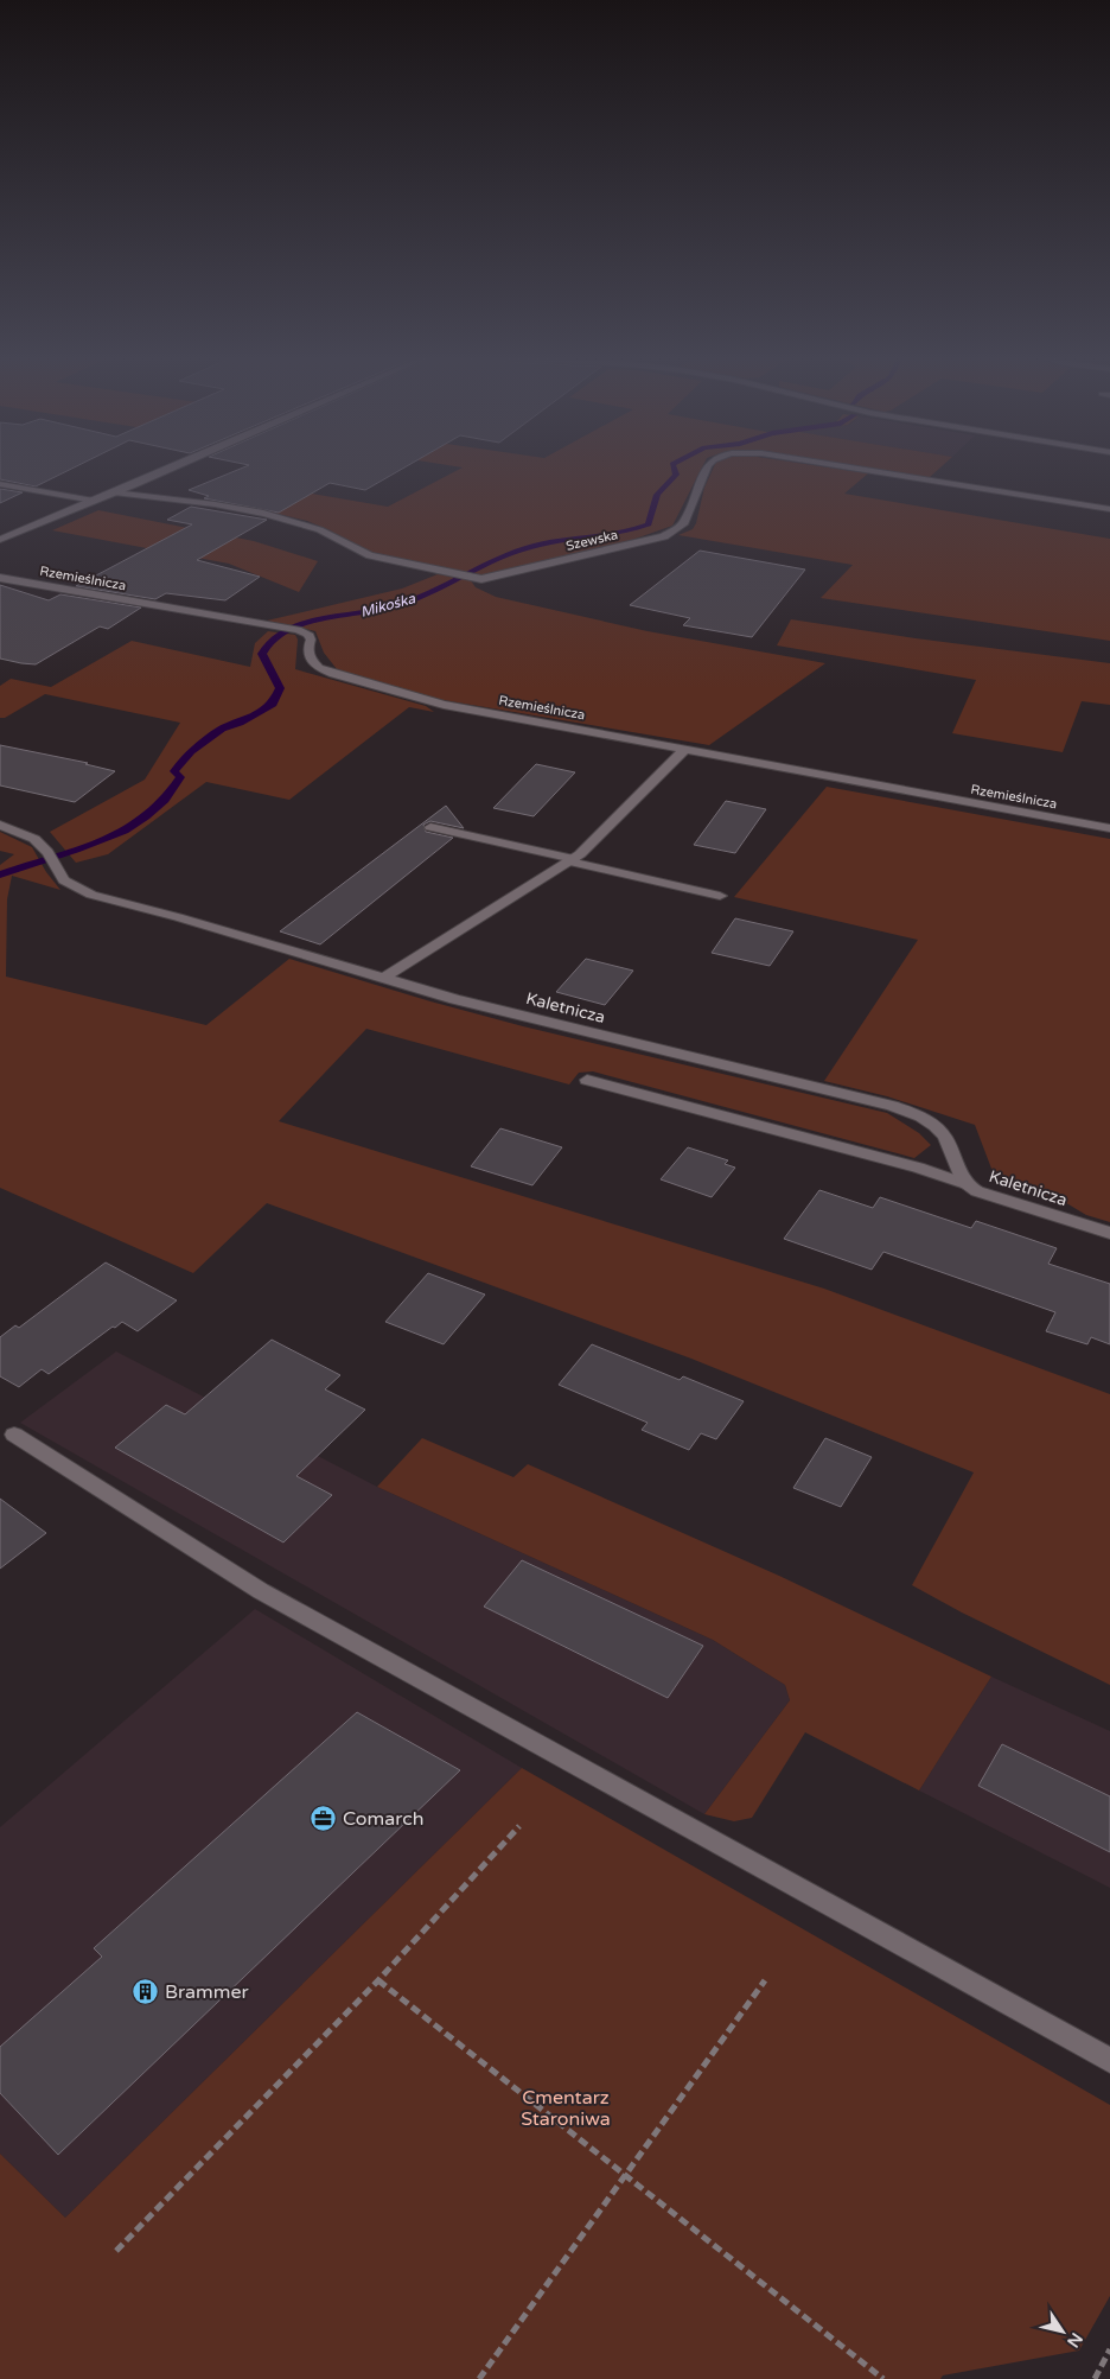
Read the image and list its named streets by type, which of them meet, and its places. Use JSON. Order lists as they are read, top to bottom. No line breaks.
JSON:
{"streets":{"street":["Szewska","Rzemieślnicza","Kaletnicza"]},"water":["Mikośka"],"parks":["Cmentarz Staroniwa"],"places":{"office":["Comarch"],"building":["Brammer"]},"north":"bottom right"}
